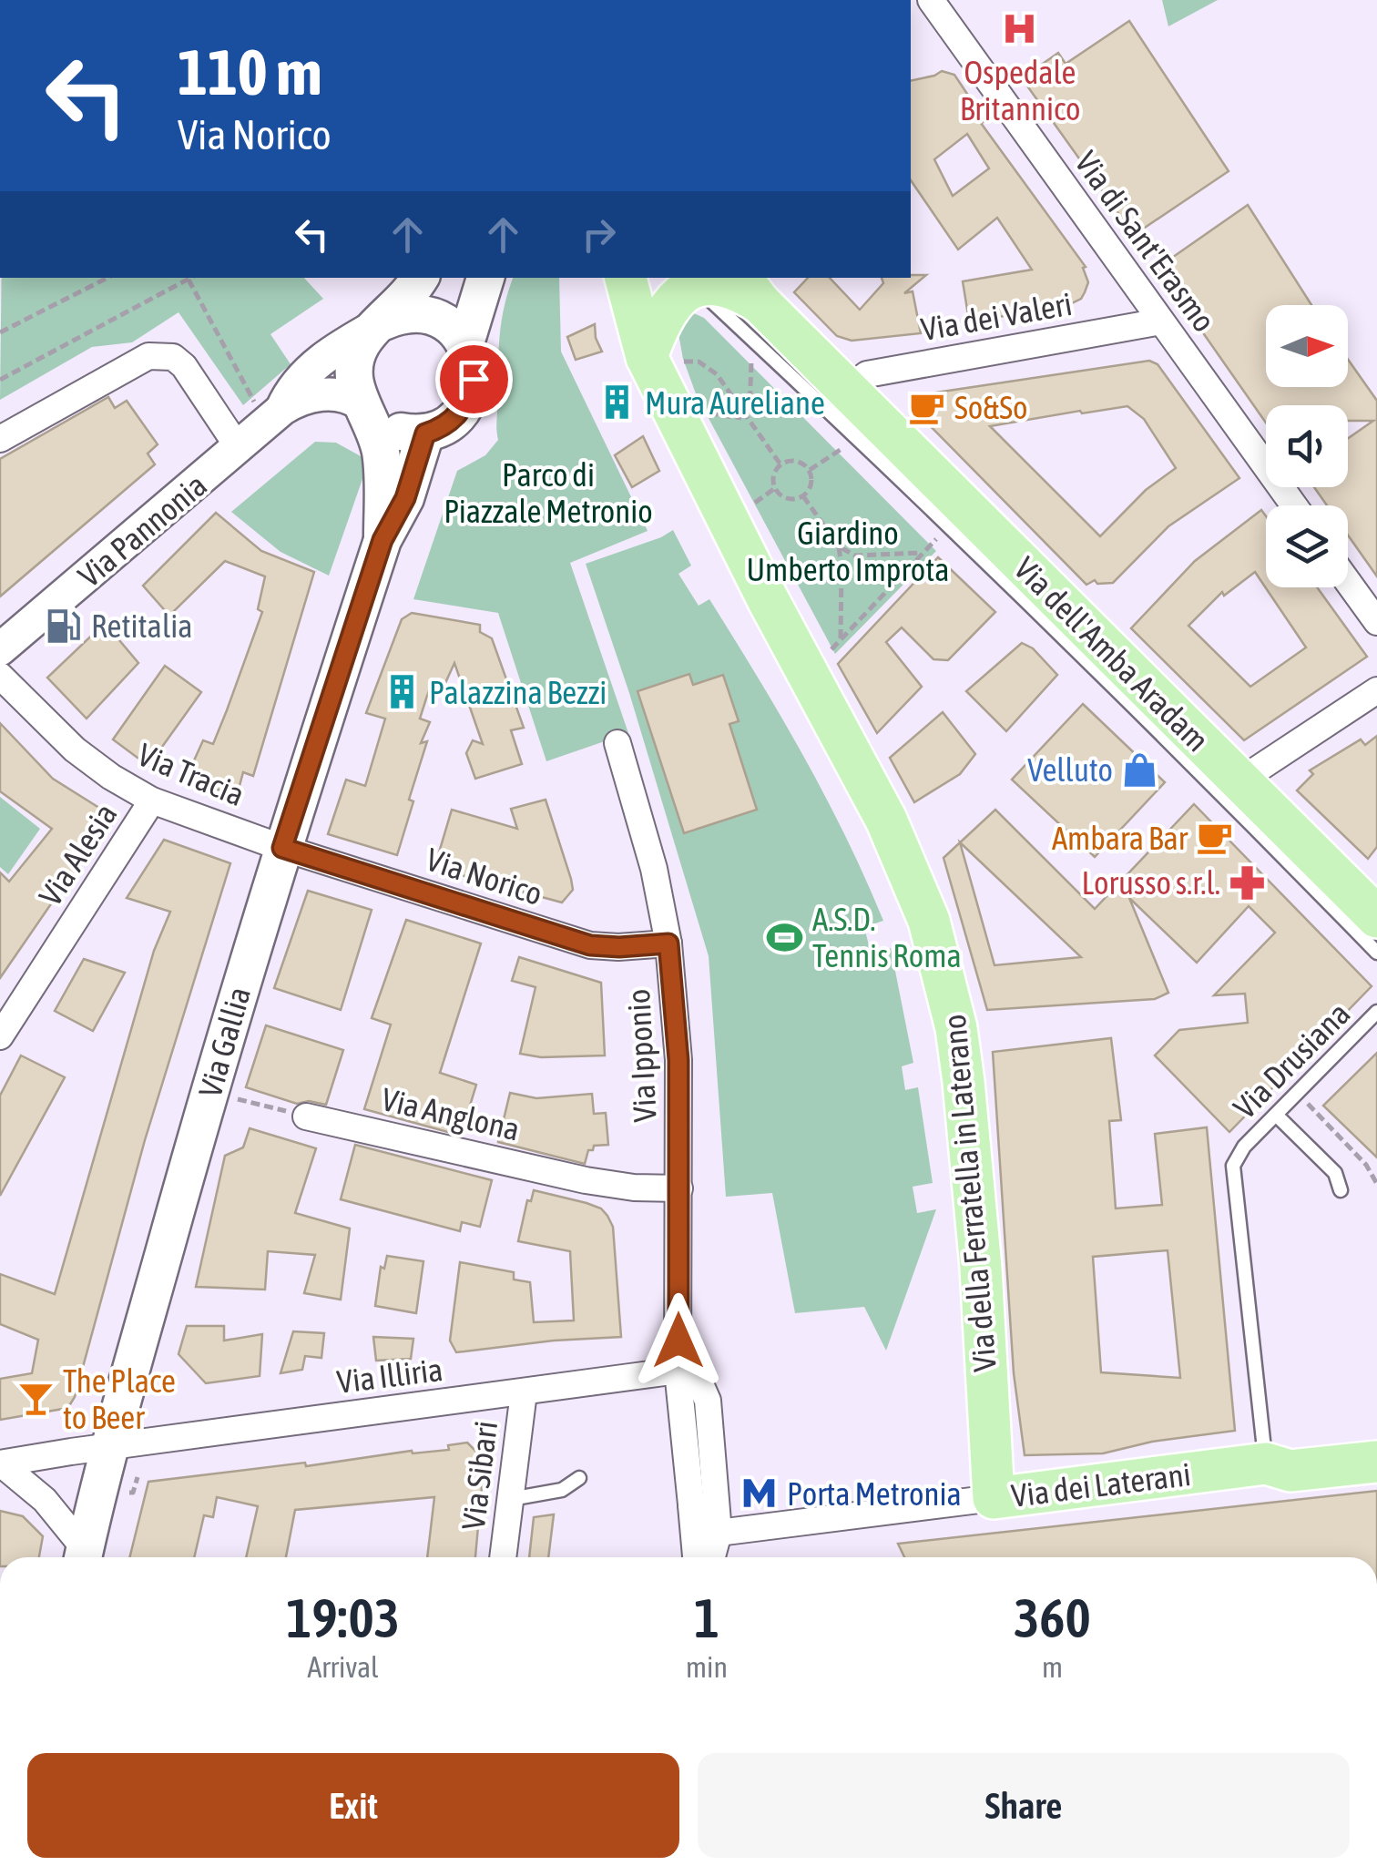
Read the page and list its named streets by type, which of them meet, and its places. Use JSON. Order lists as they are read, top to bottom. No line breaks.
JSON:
{"streets":{"main road":["Via dell'Amba Aradam","Via Gallia","Via della Ferratella in Laterano","Via dei Laterani"],"street":["Via di Sant'Erasmo","Via dei Valeri","Via Pannonia","Via Tracia","Via Alesia","Via Norico","Via Ipponio","Via Anglona","Via Illiria","Via Sibari"],"lane":["Via Drusiana"]},"crossings":[["Via di Sant'Erasmo","Via dei Valeri"],["Via dei Valeri","Via dell'Amba Aradam"],["Via Tracia","Via Alesia"],["Via Tracia","Via Norico"],["Via Tracia","Via Gallia"],["Via Norico","Via Gallia"],["Via Norico","Via Ipponio"],["Via Gallia","Via Illiria"],["Via Ipponio","Via Anglona"],["Via Ipponio","Via Illiria"],["Via Drusiana","Via dei Laterani"],["Via della Ferratella in Laterano","Via dei Laterani"],["Via Illiria","Via Sibari"]],"parks":["Parco di Piazzale Metronio","Giardino Umberto Improta"],"places":{"hospital":["Ospedale Britannico"],"building":["Mura Aureliane","Palazzina Bezzi"],"cafe":["So&So","Ambara Bar"],"fuel station":["Retitalia"],"shop":["Velluto"],"pharmacy":["Lorusso s.r.l."],"sports":["A.S.D. Tennis Roma"],"bar":["The Place to Beer"],"metro station":["Porta Metronia"]},"north":"right","page":{"turn":["110 m","Via Norico"],"eta":["19:03","Arrival","1","min","360","m"],"buttons":["Exit","Share"]}}
